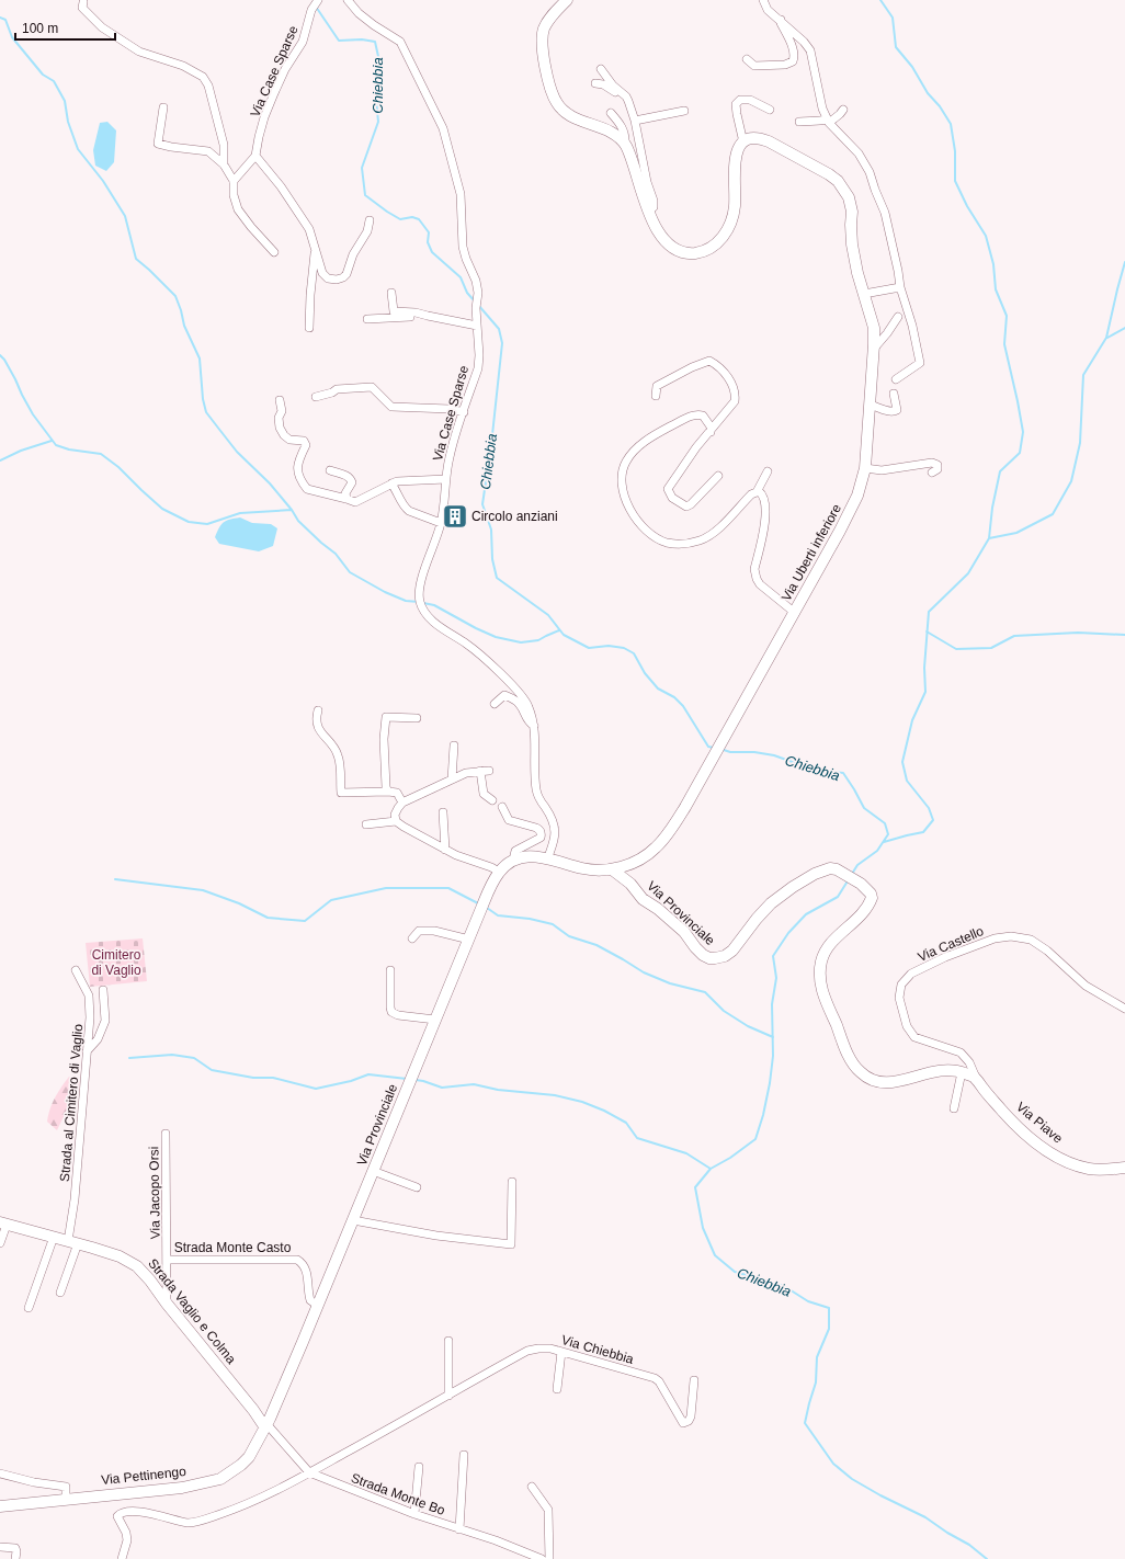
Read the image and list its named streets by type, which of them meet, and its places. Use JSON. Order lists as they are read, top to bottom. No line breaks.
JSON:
{"streets":{"main road":["Via Uberti inferiore","Via Provinciale","Via Piave","Strada Vaglio e Colma","Via Pettinengo"],"street":["Via Case Sparse","Via Castello","Strada al Cimitero di Vaglio","Via Jacopo Orsi","Strada Monte Casto","Via Chiebbia","Strada Monte Bo"]},"crossings":[["Via Case Sparse","Via Uberti inferiore"],["Via Uberti inferiore","Via Provinciale"],["Via Provinciale","Via Castello"],["Via Provinciale","Via Piave"],["Via Provinciale","Strada Monte Casto"],["Via Provinciale","Strada Vaglio e Colma"],["Via Provinciale","Via Pettinengo"],["Via Provinciale","Strada Monte Bo"],["Via Castello","Via Piave"],["Strada al Cimitero di Vaglio","Strada Vaglio e Colma"],["Via Jacopo Orsi","Strada Monte Casto"],["Via Jacopo Orsi","Strada Vaglio e Colma"],["Strada Vaglio e Colma","Via Pettinengo"],["Strada Vaglio e Colma","Strada Monte Bo"],["Via Chiebbia","Strada Monte Bo"],["Via Pettinengo","Strada Monte Bo"]],"water":["Chiebbia"],"parks":["Cimitero di Vaglio"],"places":{"building":["Circolo anziani"]},"scale_bar":"100 m"}
